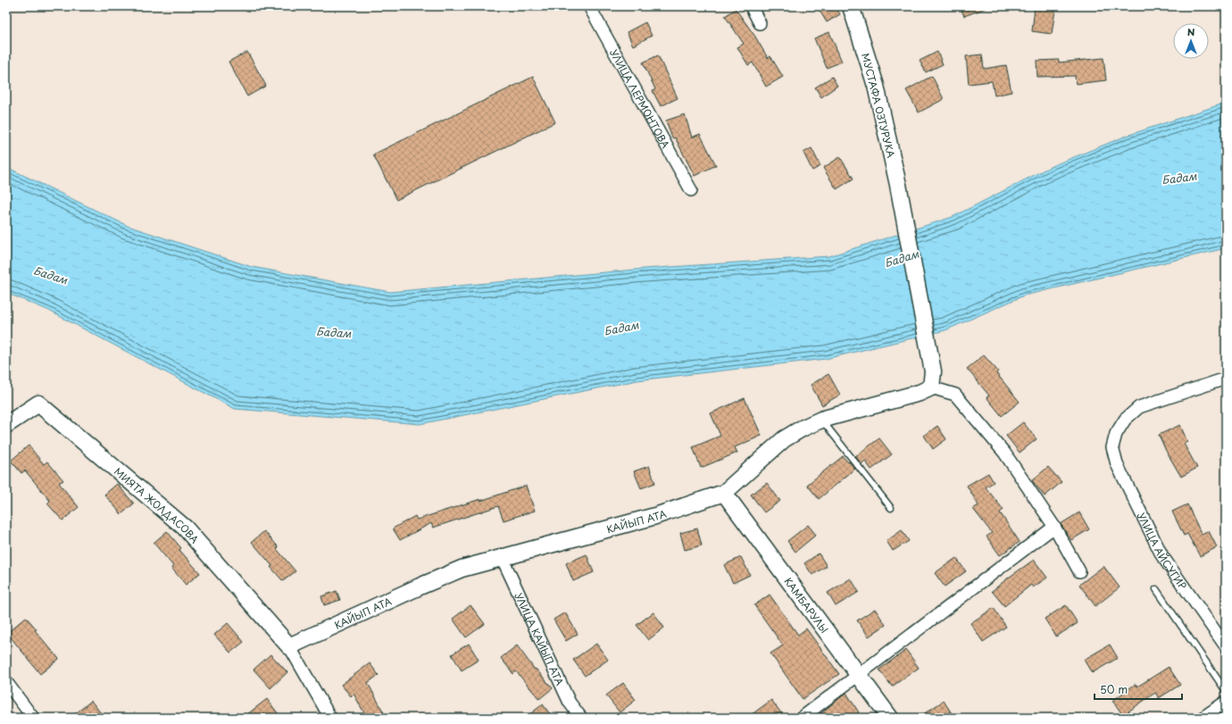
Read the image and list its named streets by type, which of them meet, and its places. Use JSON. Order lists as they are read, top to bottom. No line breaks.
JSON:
{"streets":{"street":["УЛИЦА ЛЕРМОНТОВА","МУСТАФА ОЗТУРУКА","МИЯТА ЖОЛДАСОВА","КАЙЫП АТА","УЛИЦА АЙСУГИР","КАМБАРУЛЫ","УЛИЦА КАЙЫП АТА"]},"crossings":[["МУСТАФА ОЗТУРУКА","КАЙЫП АТА"],["МИЯТА ЖОЛДАСОВА","КАЙЫП АТА"],["КАЙЫП АТА","КАМБАРУЛЫ"],["КАЙЫП АТА","УЛИЦА КАЙЫП АТА"]],"water":["Бадам"],"scale_bar":"50 m","north":"top"}
